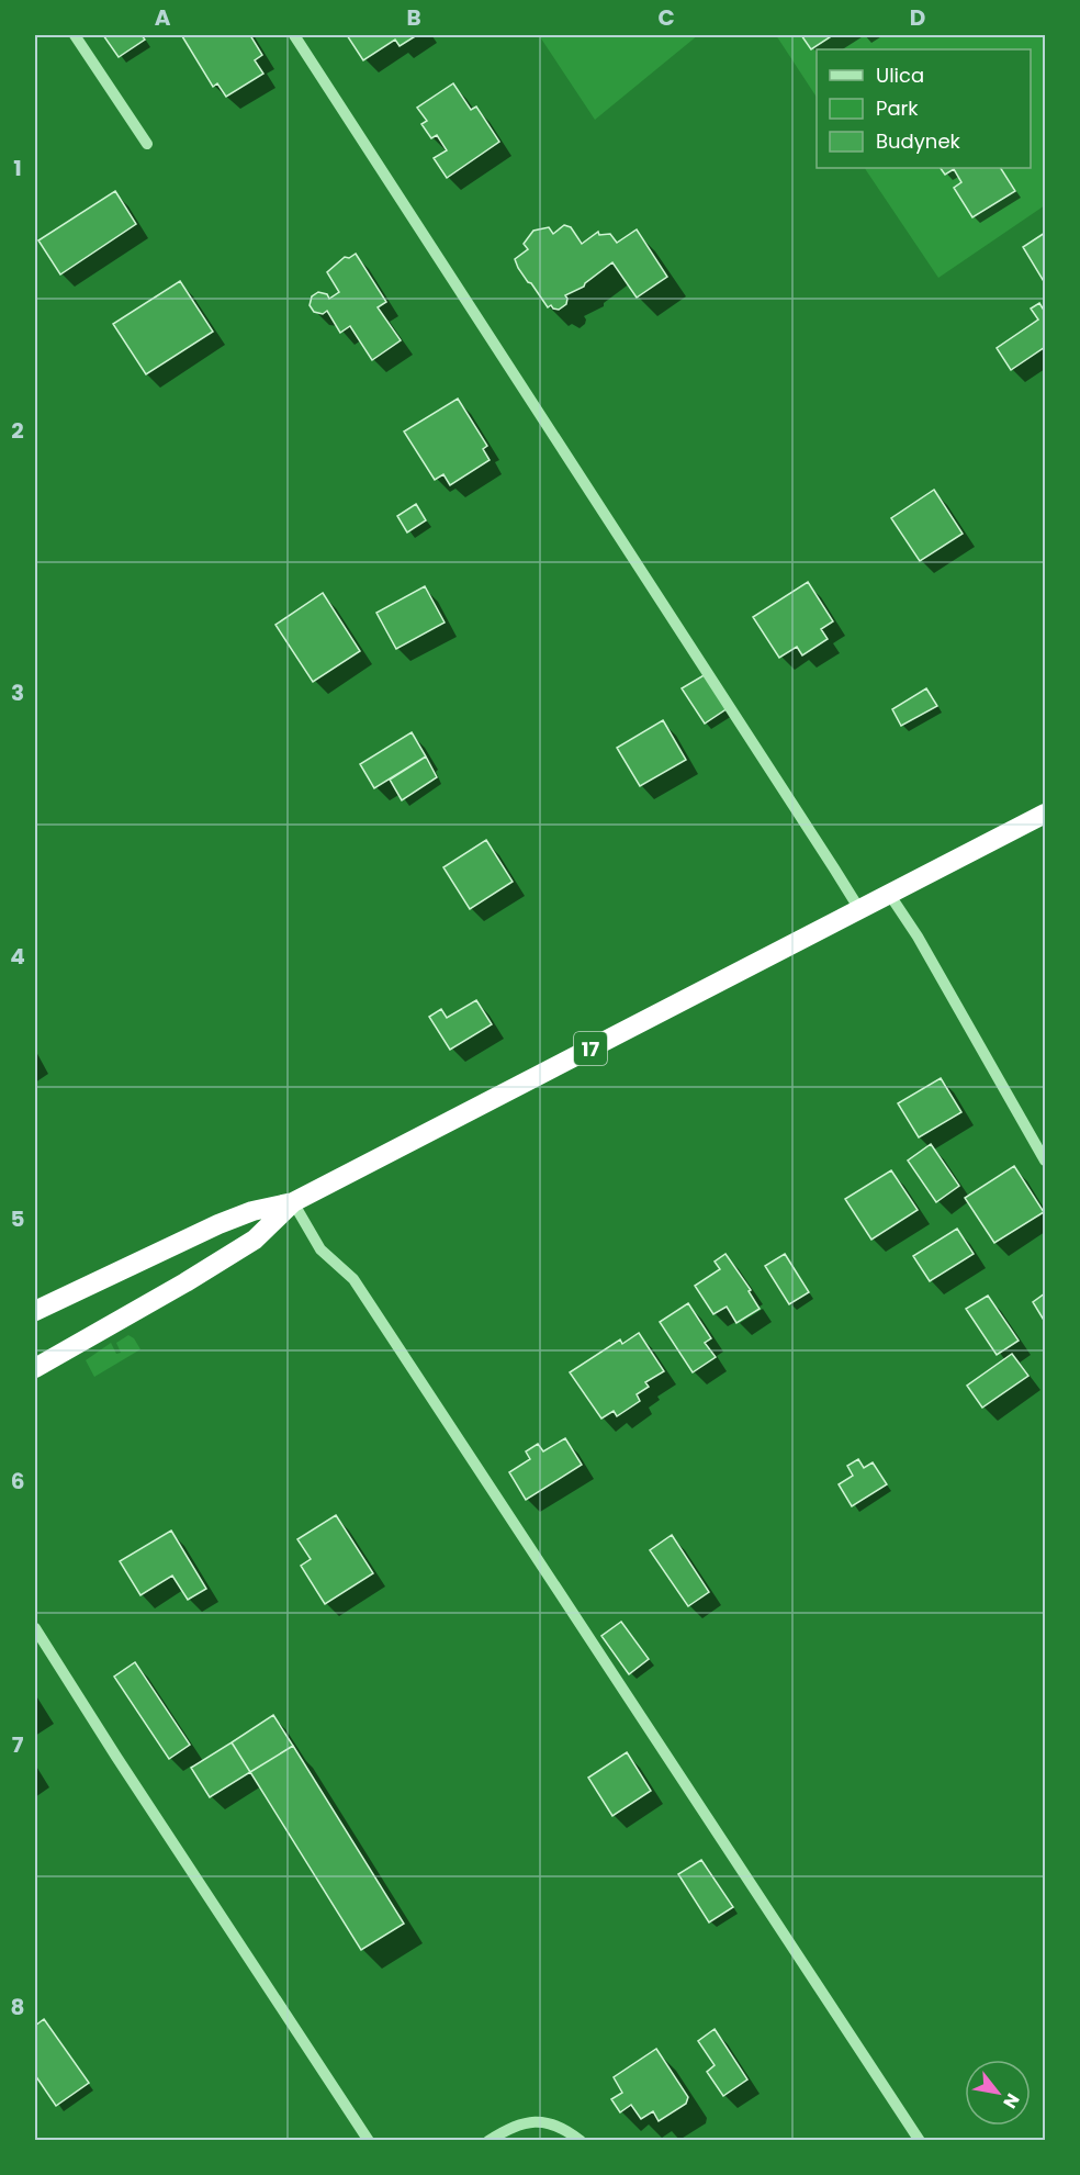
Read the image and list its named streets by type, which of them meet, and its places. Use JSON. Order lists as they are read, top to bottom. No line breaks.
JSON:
{"streets":{"highway":["17"]},"legend":["Ulica","Park","Budynek"],"north":"bottom right","grid":{"columns":["A","B","C","D"],"rows":["1","2","3","4","5","6","7","8"]}}
